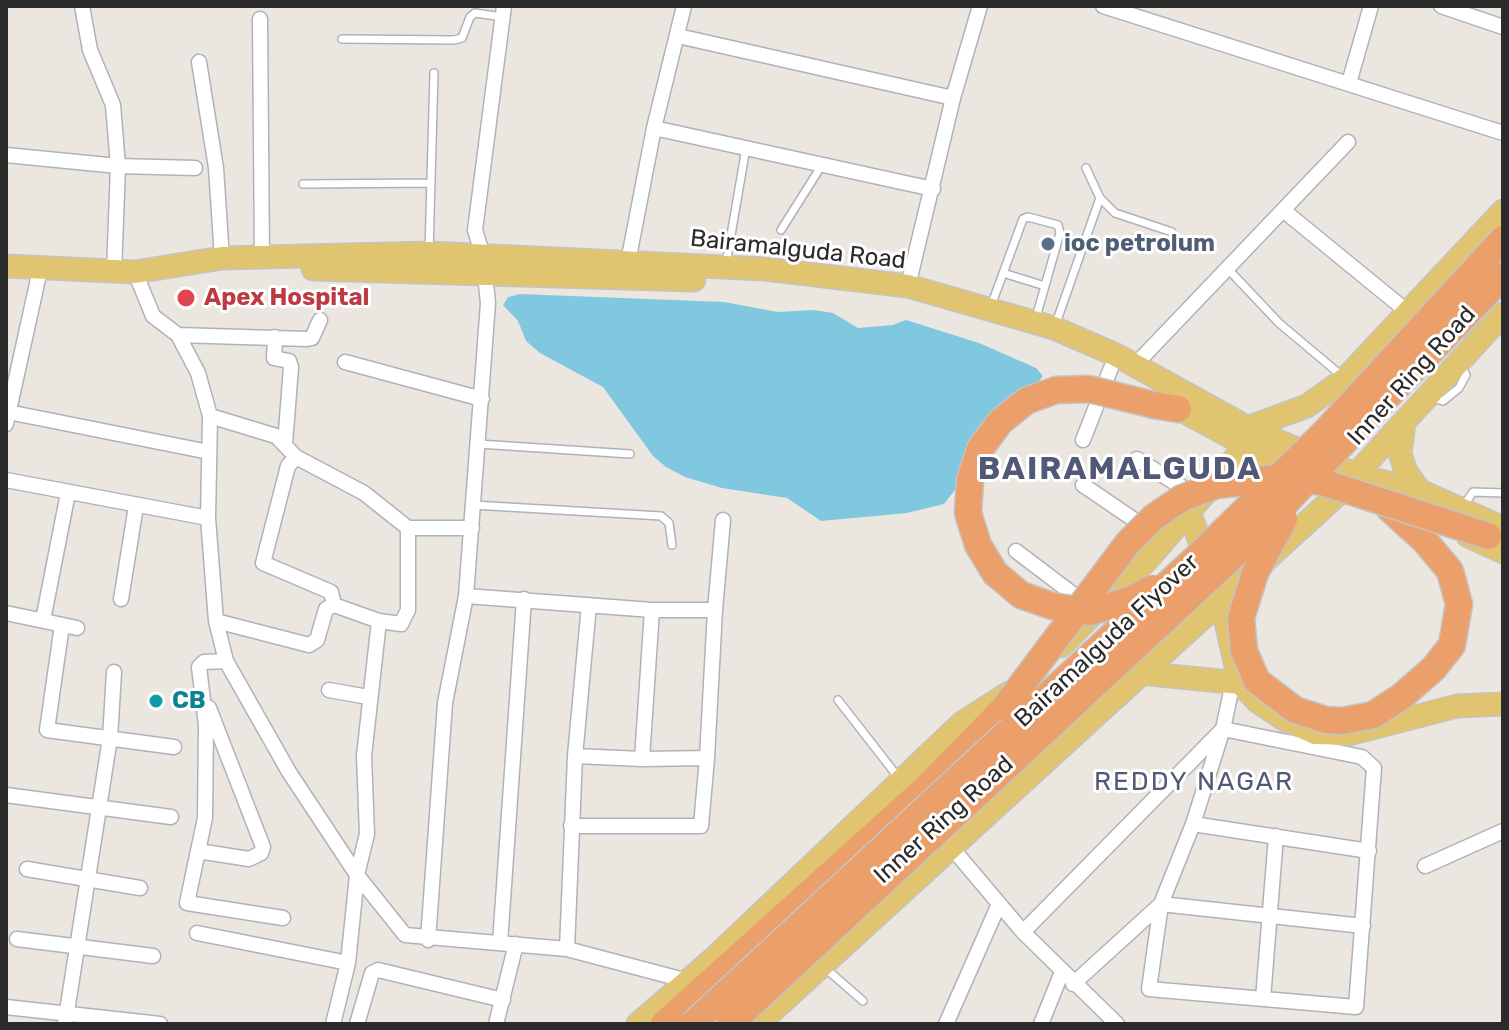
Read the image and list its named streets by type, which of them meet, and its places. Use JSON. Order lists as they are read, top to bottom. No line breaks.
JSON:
{"streets":{"highway":["Bairamalguda Flyover"],"main road":["Bairamalguda Road","Inner Ring Road"]},"crossings":[["Bairamalguda Road","Inner Ring Road"]],"districts":["BAIRAMALGUDA","REDDY NAGAR"],"places":["ioc petrolum","Apex Hospital","CB"]}
